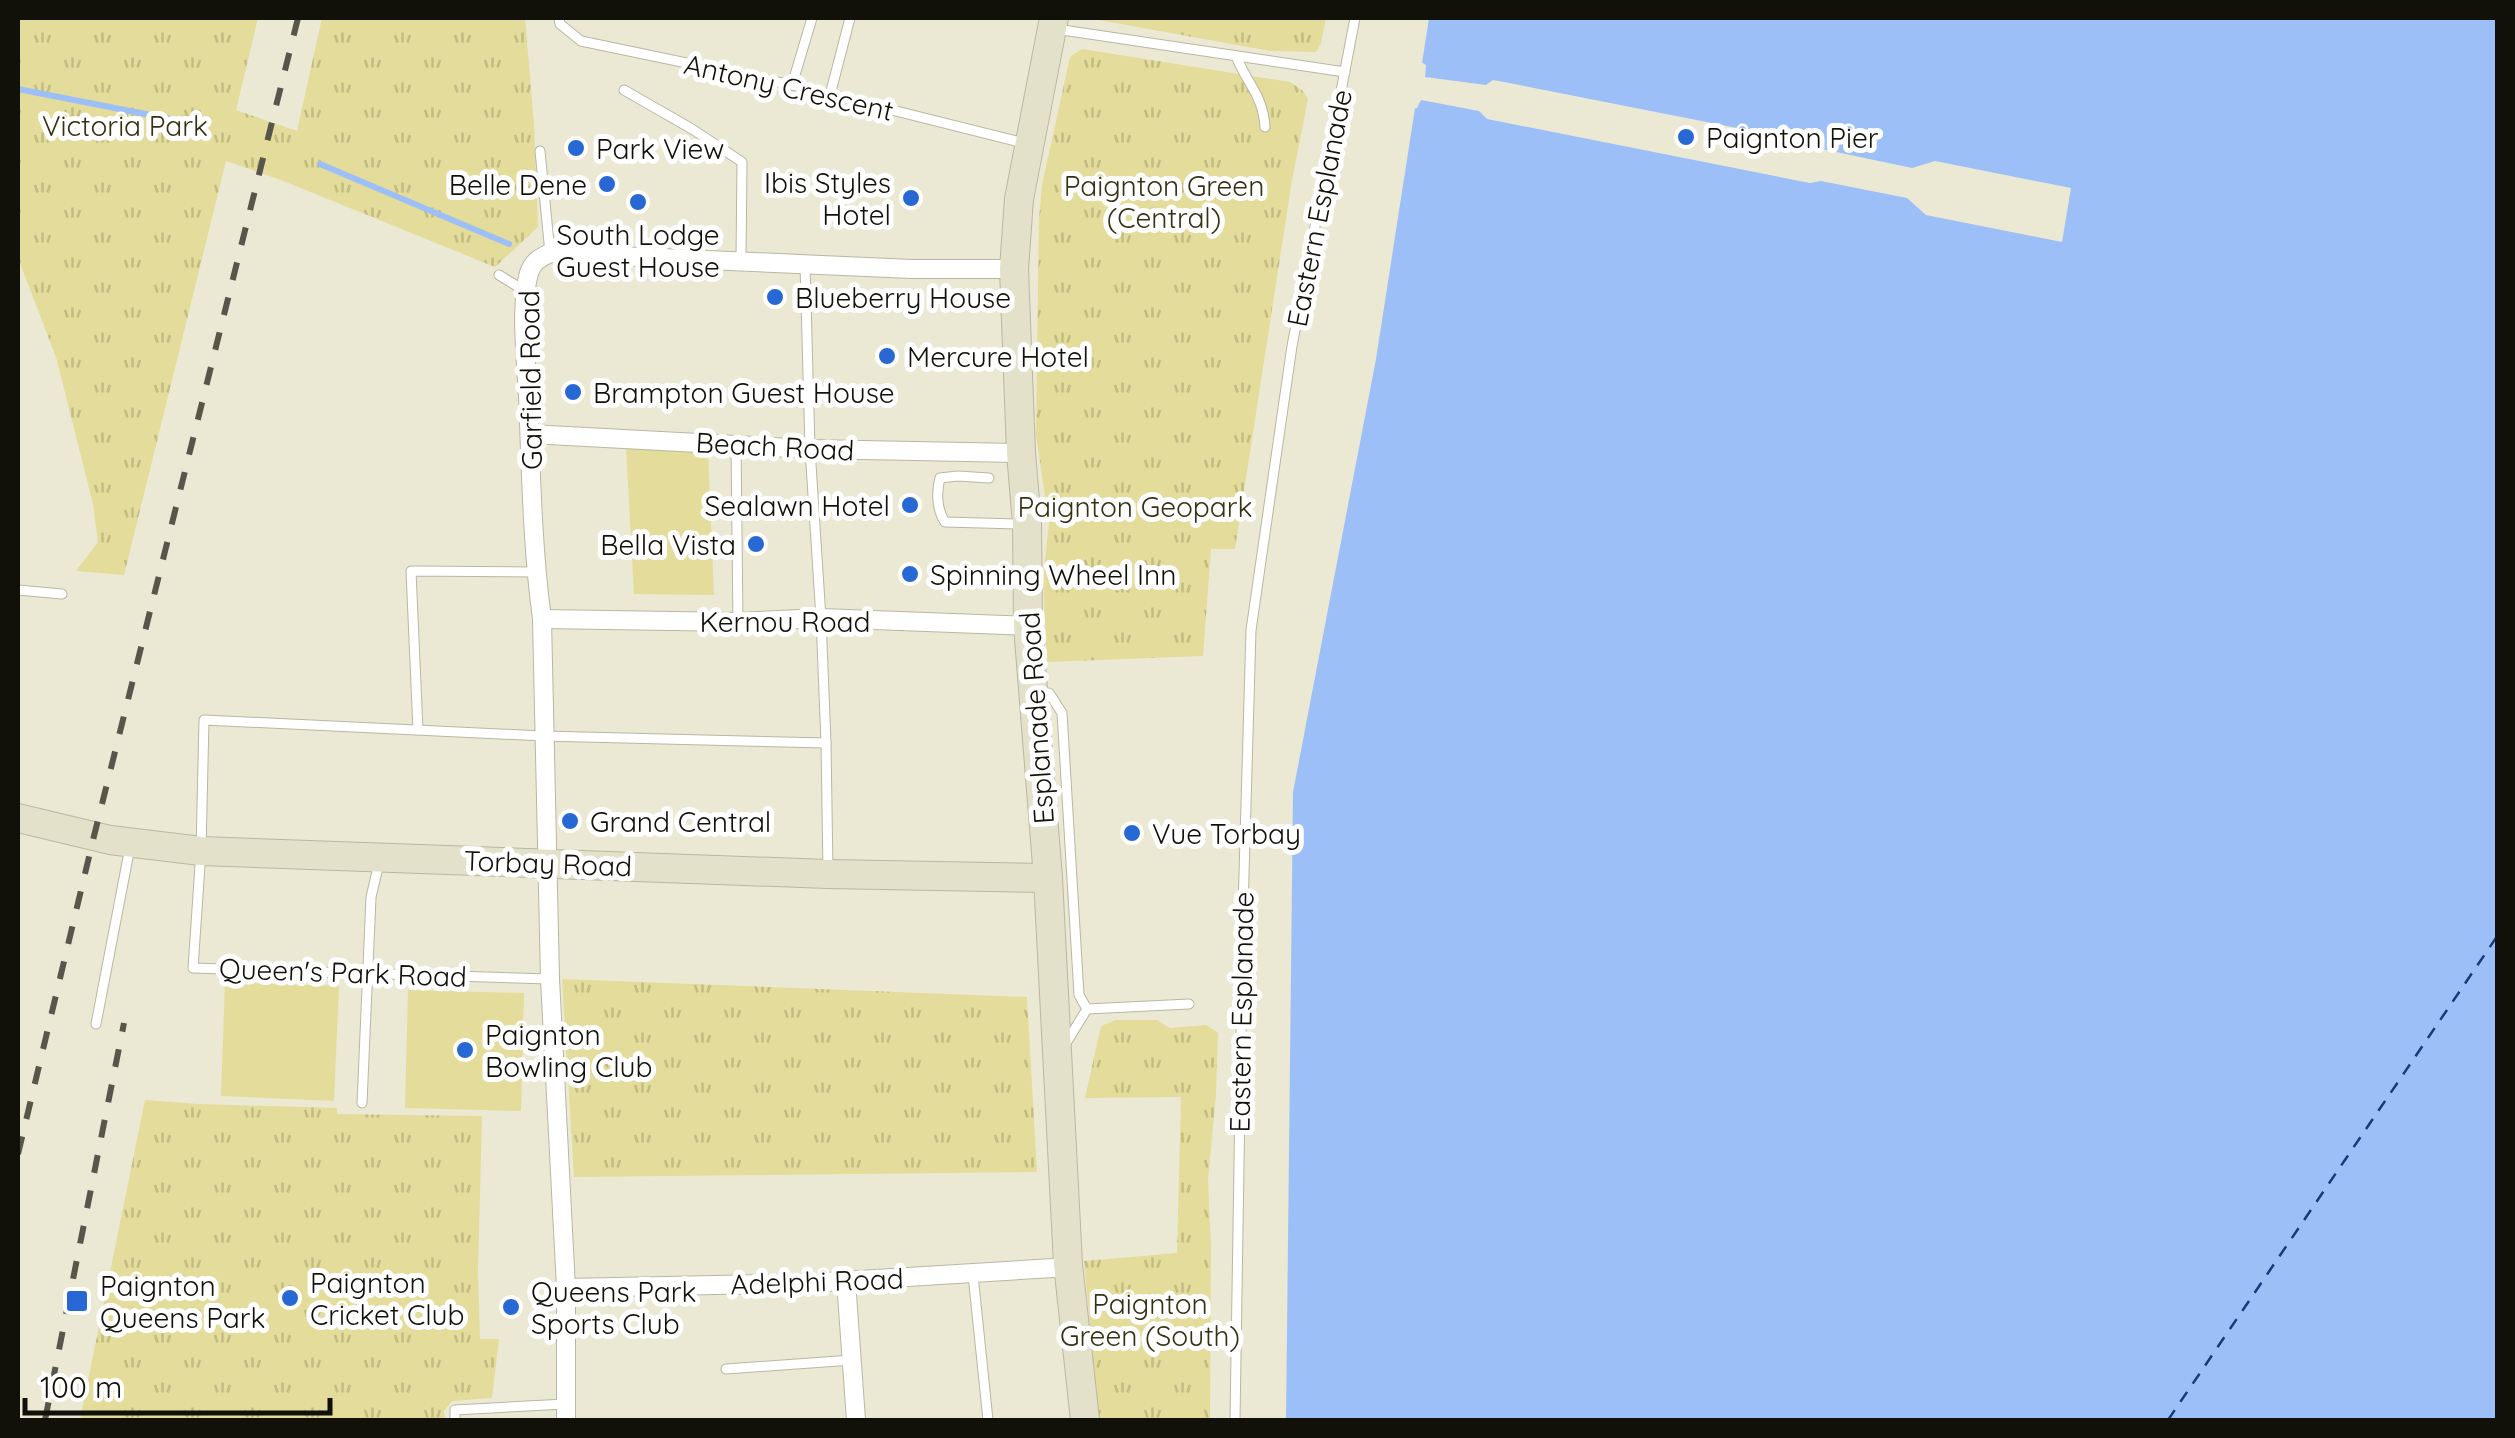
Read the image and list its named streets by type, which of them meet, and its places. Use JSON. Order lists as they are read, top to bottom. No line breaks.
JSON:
{"streets":{"main road":["Esplanade Road","Torbay Road"],"street":["Garfield Road","Beach Road","Kernou Road","Adelphi Road"],"lane":["Antony Crescent","Eastern Esplanade","Queen's Park Road"]},"crossings":[["Antony Crescent","Esplanade Road"],["Eastern Esplanade","Esplanade Road"],["Garfield Road","Beach Road"],["Garfield Road","Kernou Road"],["Garfield Road","Esplanade Road"],["Garfield Road","Torbay Road"],["Garfield Road","Queen's Park Road"],["Garfield Road","Adelphi Road"],["Beach Road","Esplanade Road"],["Kernou Road","Esplanade Road"],["Esplanade Road","Torbay Road"],["Esplanade Road","Adelphi Road"],["Torbay Road","Queen's Park Road"]],"parks":["Victoria Park","Paignton Green (Central)","Paignton Geopark","Paignton Green (South)"],"places":{"other":["Paignton Pier","Park View","Belle Dene","Ibis Styles Hotel","South Lodge Guest House","Blueberry House","Mercure Hotel","Brampton Guest House","Sealawn Hotel","Bella Vista","Spinning Wheel Inn","Grand Central","Vue Torbay","Paignton Bowling Club","Paignton Cricket Club","Queens Park Sports Club"],"transit":["Paignton Queens Park"]},"scale_bar":"100 m"}
